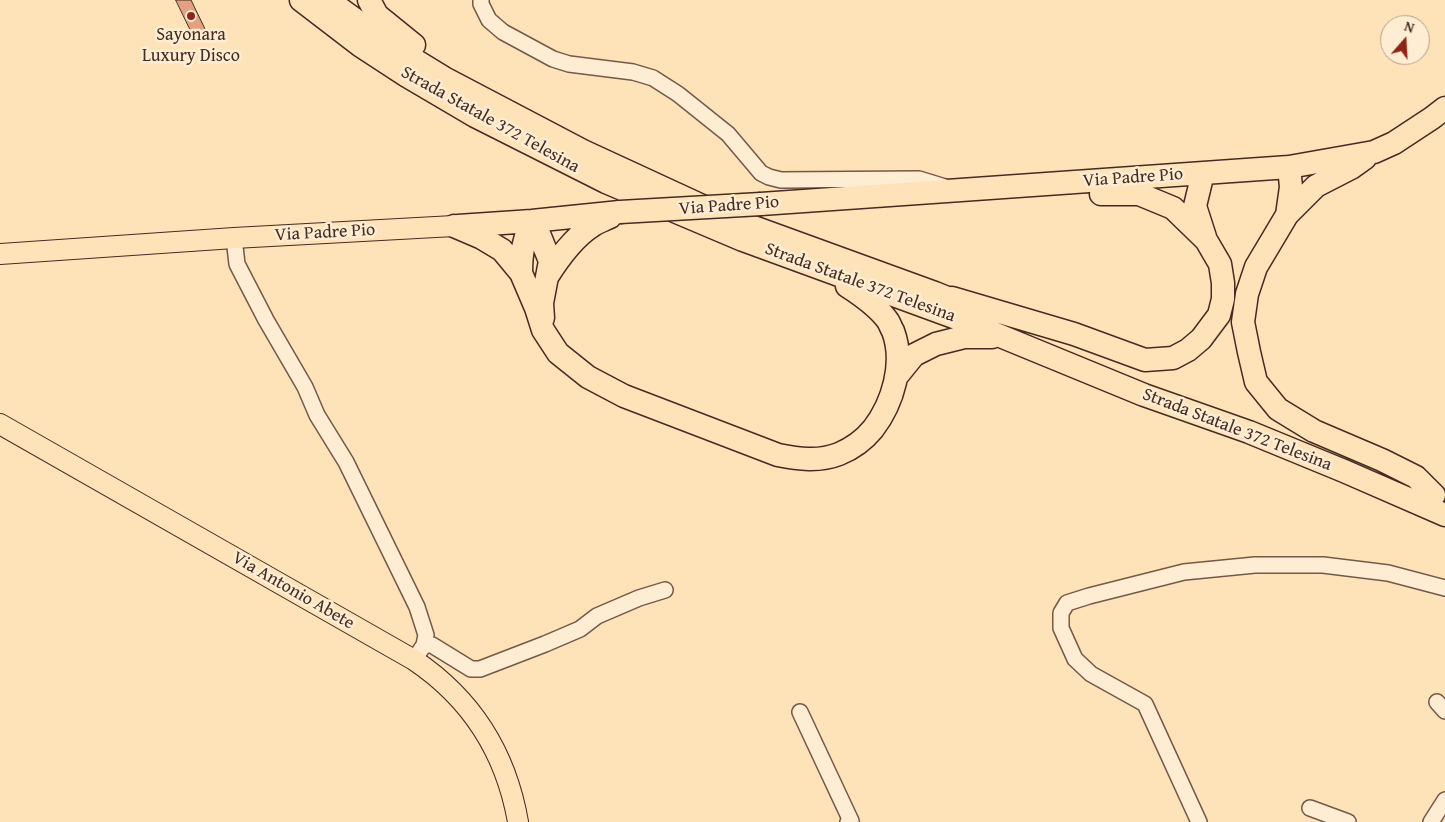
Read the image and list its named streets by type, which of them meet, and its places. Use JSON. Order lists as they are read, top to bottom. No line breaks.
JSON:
{"streets":{"highway":["Strada Statale 372 Telesina","Via Padre Pio"],"main road":["Via Antonio Abete"]},"places":["Sayonara Luxury Disco"],"north":"top"}
